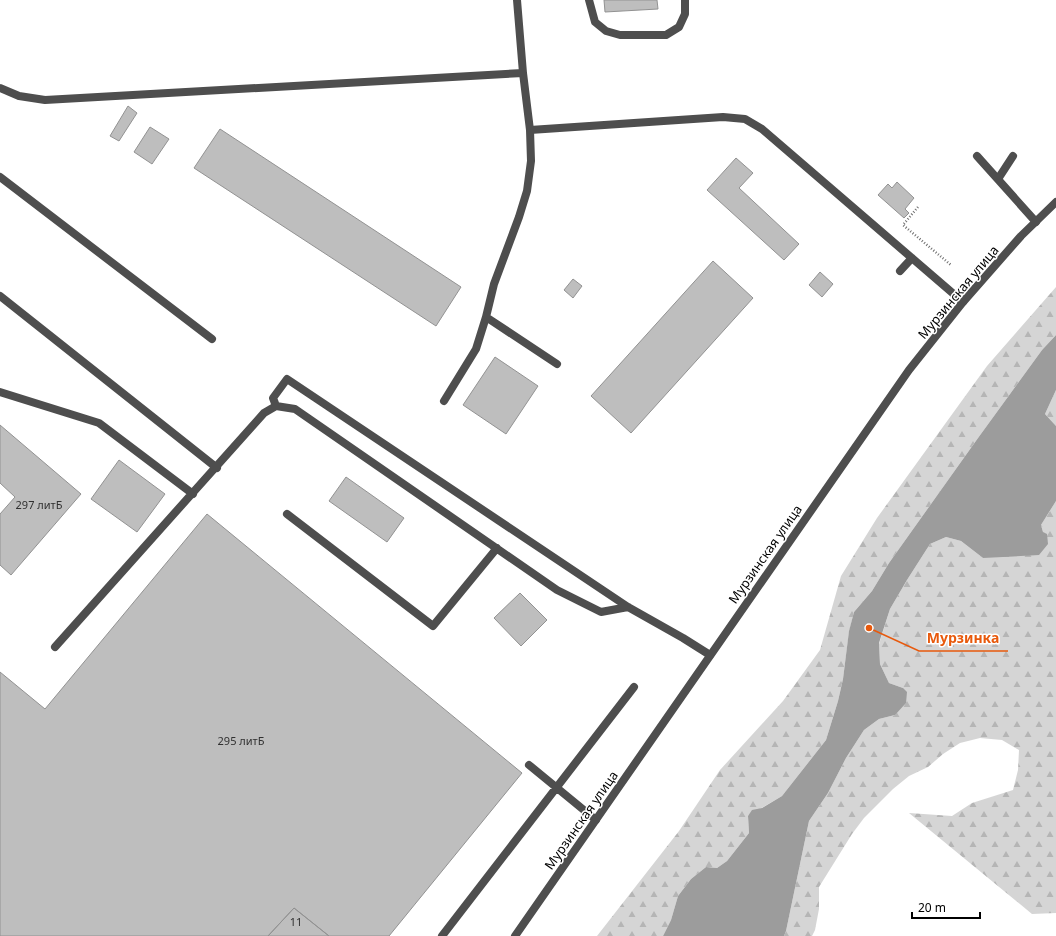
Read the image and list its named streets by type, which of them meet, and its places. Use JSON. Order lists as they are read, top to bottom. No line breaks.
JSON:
{"streets":{"street":["Мурзинская улица"]},"places":["Мурзинка"],"house_numbers":["297 литБ","295 литБ","11"],"scale_bar":"20 m"}
